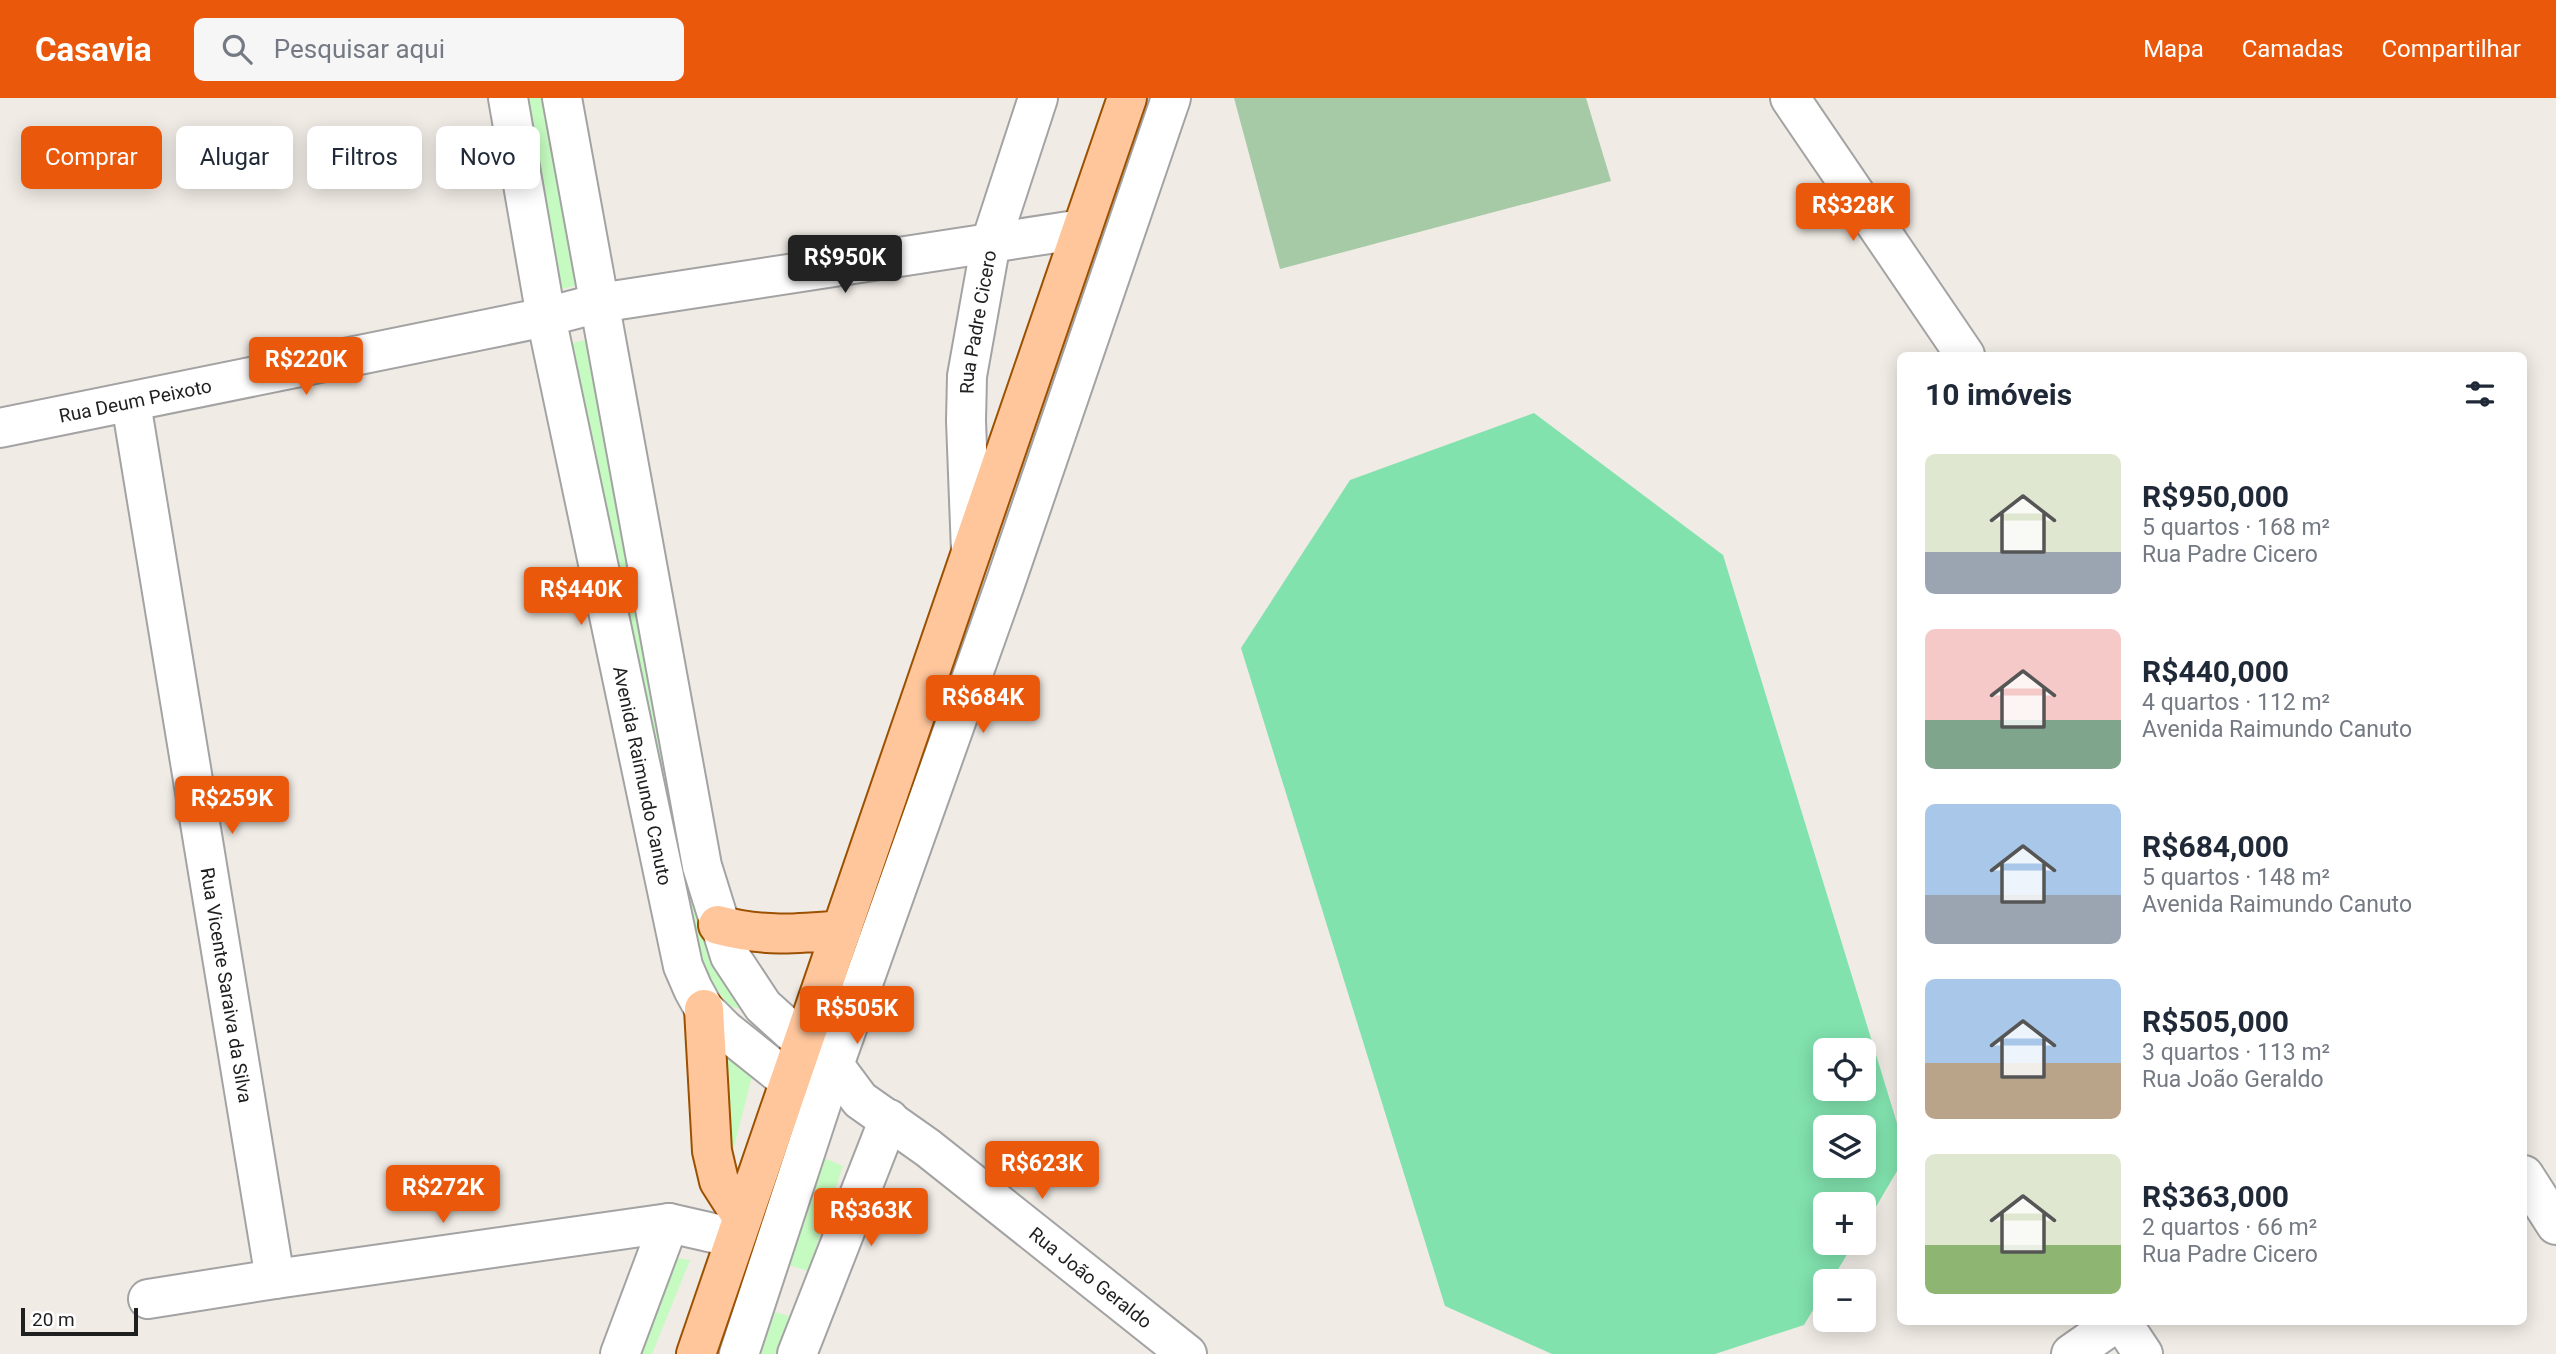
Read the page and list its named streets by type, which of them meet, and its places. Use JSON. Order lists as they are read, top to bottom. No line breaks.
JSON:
{"streets":{"street":["Rua Padre Cicero","Rua Deum Peixoto","Avenida Raimundo Canuto","Rua Vicente Saraiva da Silva","Rua João Geraldo"]},"crossings":[["Rua Padre Cicero","Rua Deum Peixoto"],["Rua Deum Peixoto","Avenida Raimundo Canuto"],["Rua Deum Peixoto","Rua Vicente Saraiva da Silva"],["Avenida Raimundo Canuto","Rua João Geraldo"]],"scale_bar":"20 m","page":{"header":"Casavia","search":"Pesquisar aqui","nav":["Mapa","Camadas","Compartilhar"],"chip":["Comprar","Alugar","Filtros","Novo"],"price":["R$328K","R$950K","R$220K","R$440K","R$684K","R$259K","R$505K","R$623K","R$272K","R$363K"],"heading":"10 imóveis","list":[{"name":"R$950,000","note":"5 quartos · 168 m² · Rua Padre Cicero"},{"name":"R$440,000","note":"4 quartos · 112 m² · Avenida Raimundo Canuto"},{"name":"R$684,000","note":"5 quartos · 148 m² · Avenida Raimundo Canuto"},{"name":"R$505,000","note":"3 quartos · 113 m² · Rua João Geraldo"},{"name":"R$363,000","note":"2 quartos · 66 m² · Rua Padre Cicero"}],"map_buttons":["+","−"],"scale":"20 m"}}
